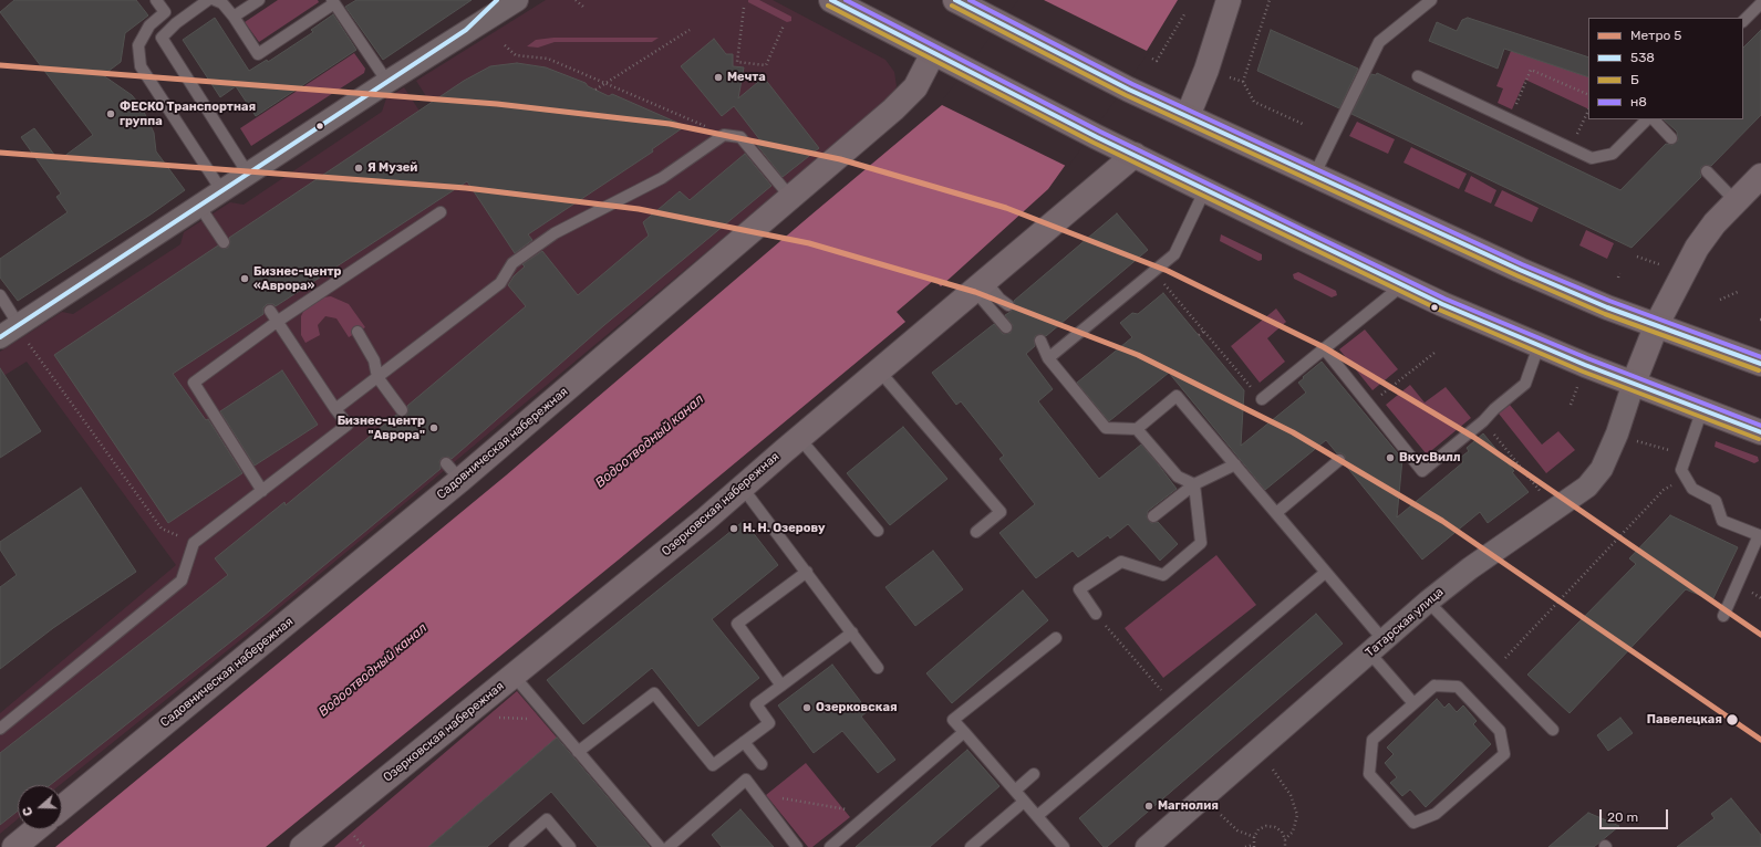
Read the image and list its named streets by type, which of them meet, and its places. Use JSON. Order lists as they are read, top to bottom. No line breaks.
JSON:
{"streets":{"street":["Садовническая набережная","Озерковская набережная","Татарская улица"]},"water":["Водоотводный канал"],"places":["Мечта","ФЕСКО Транспортная группа","Я Музей","Бизнес-центр «Аврора»","Бизнес-центр \"Аврора\"","ВкусВилл","Н. Н. Озерову","Озерковская","Павелецкая","Магнолия"],"lines":["transit line 538","transit line н8","transit line Б","metro line 5"],"legend":["Метро 5","538","Б","н8"],"scale_bar":"20 m","north":"left"}
